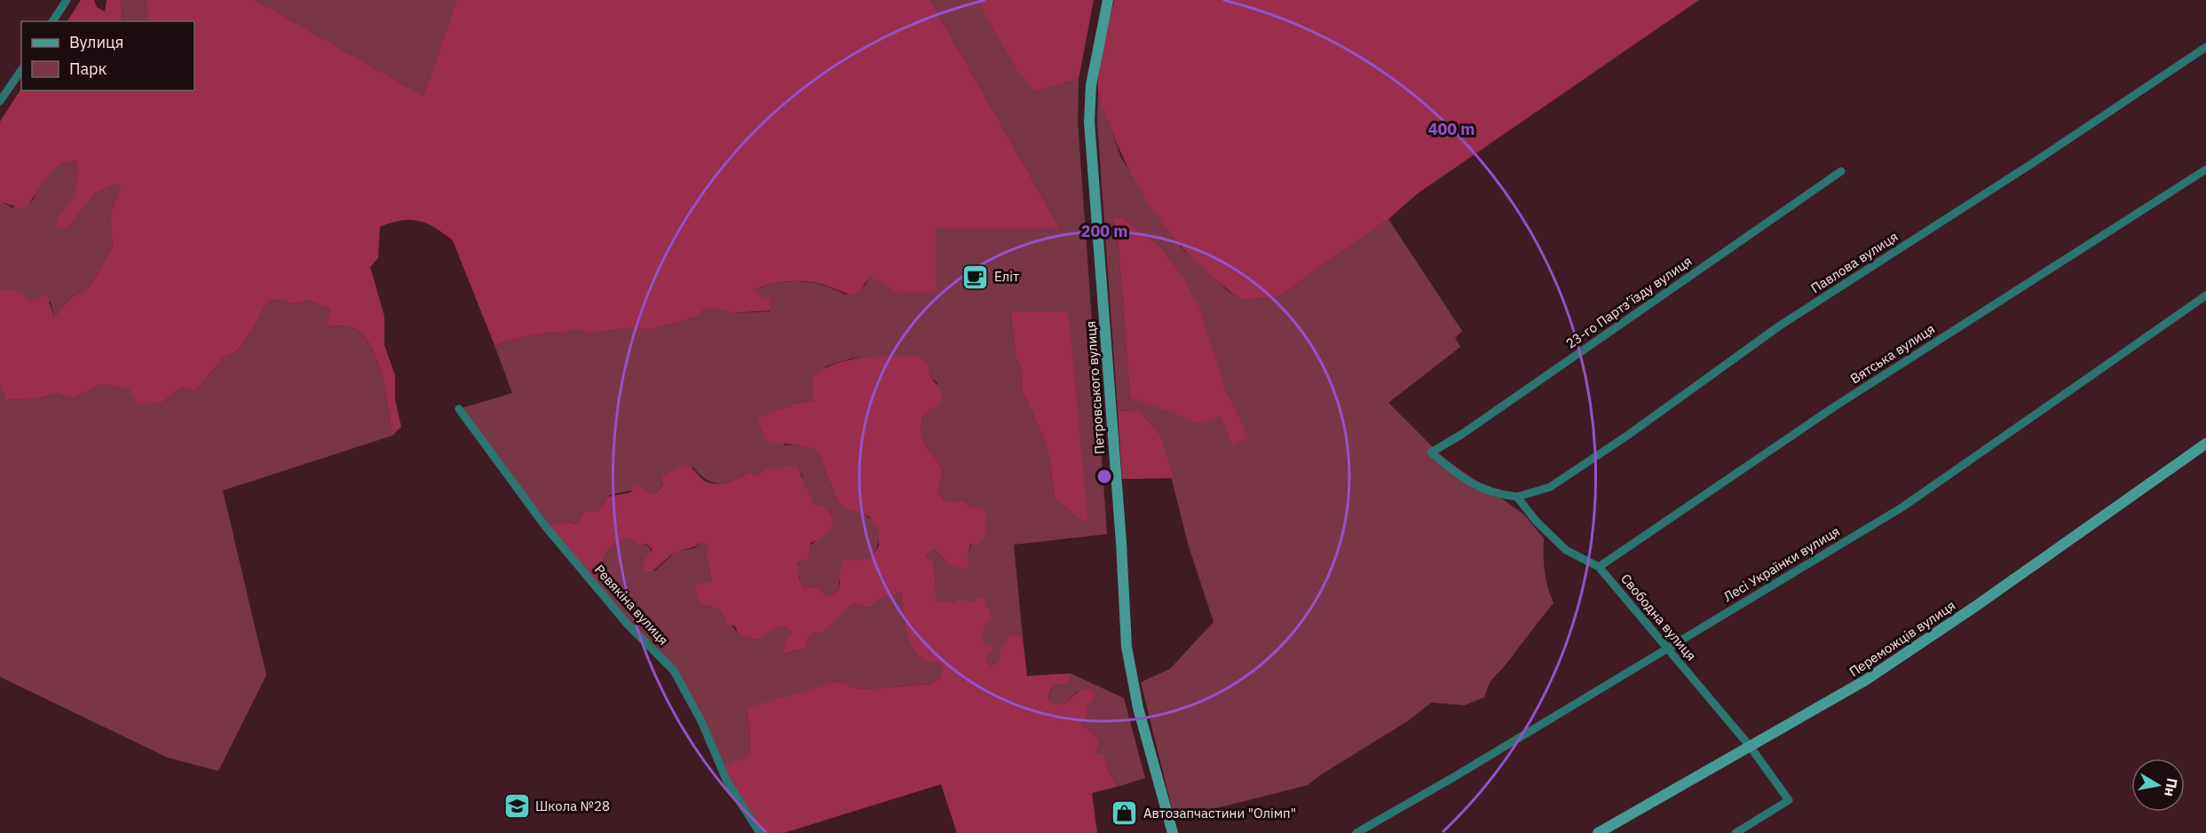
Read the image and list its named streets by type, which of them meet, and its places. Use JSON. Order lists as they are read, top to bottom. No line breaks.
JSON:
{"streets":{"main road":["Петровського вулиця","Переможців вулиця"],"street":["Павлова вулиця","23-го Партз’їзду вулиця","Вятська вулиця","Лесі Українки вулиця","Ревякіна вулиця","Свободна вулиця"]},"crossings":[["Павлова вулиця","23-го Партз’їзду вулиця"],["Павлова вулиця","Свободна вулиця"],["23-го Партз’їзду вулиця","Свободна вулиця"],["Вятська вулиця","Свободна вулиця"],["Лесі Українки вулиця","Свободна вулиця"],["Свободна вулиця","Переможців вулиця"]],"places":{"cafe":["Еліт"],"school or university":["Школа №28"],"shop":["Автозапчастини \"Олімп\""]},"legend":["Вулиця","Парк"],"north":"right","rings":["400 m","200 m"]}
